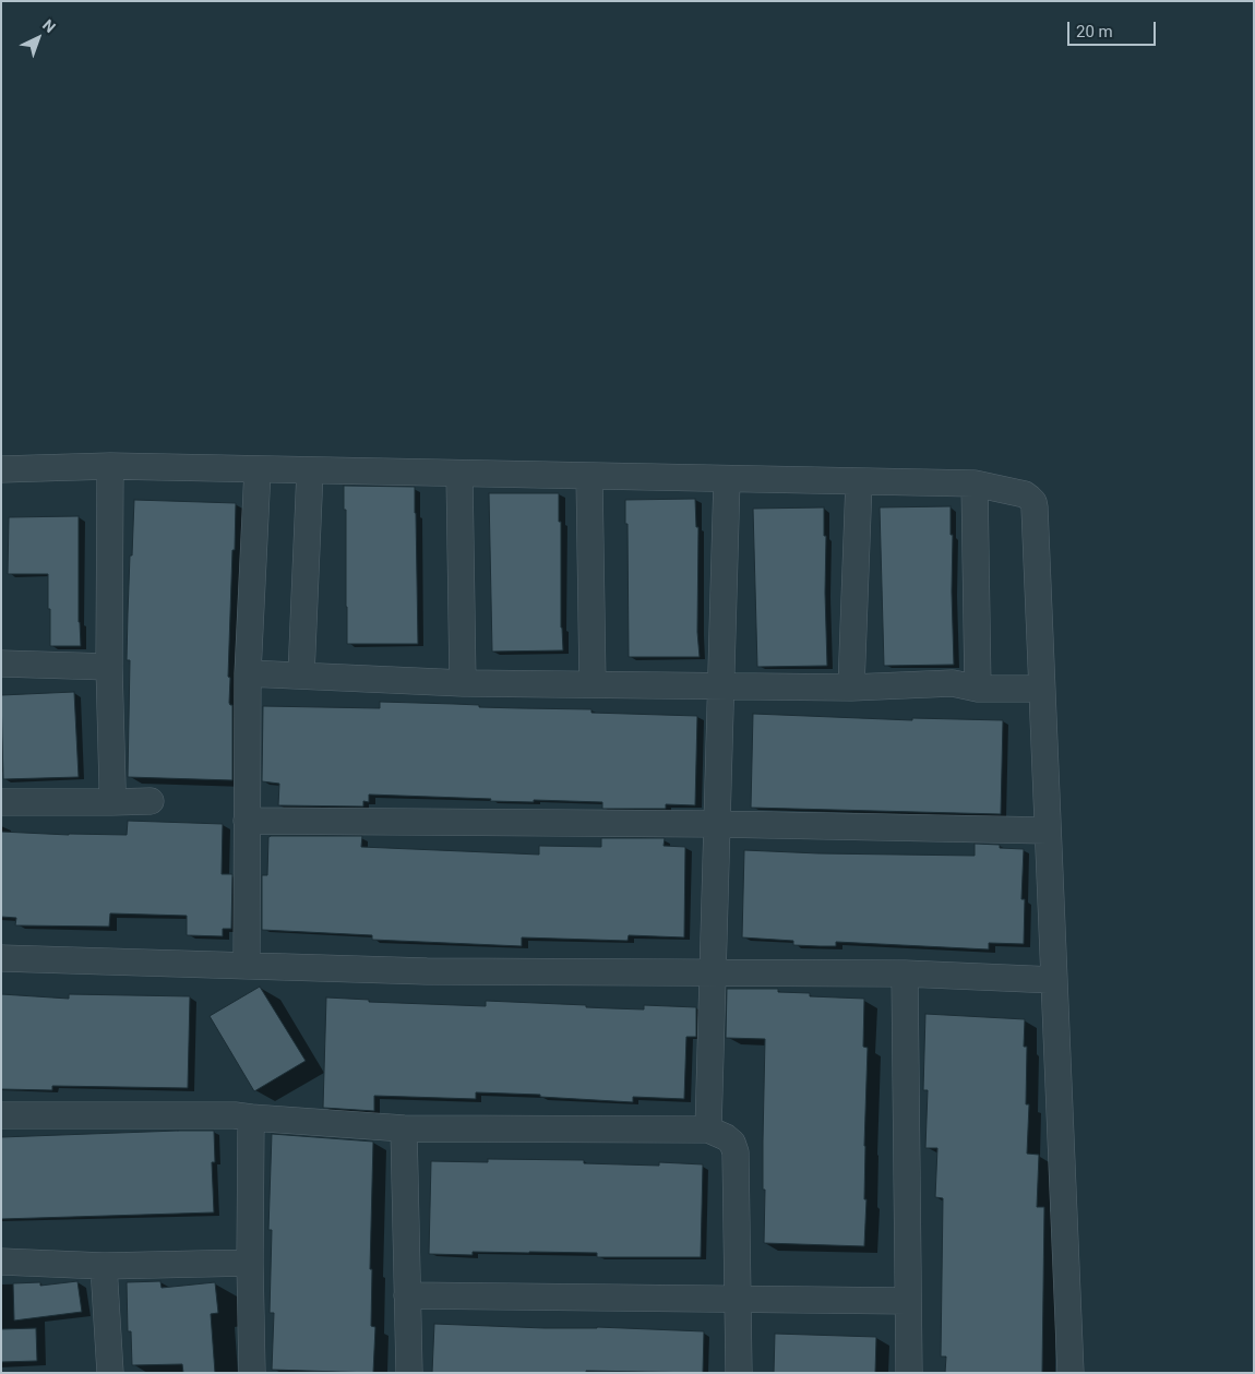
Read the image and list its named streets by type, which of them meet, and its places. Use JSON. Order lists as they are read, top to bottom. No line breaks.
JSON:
{"scale_bar":"20 m","north":"top right"}
